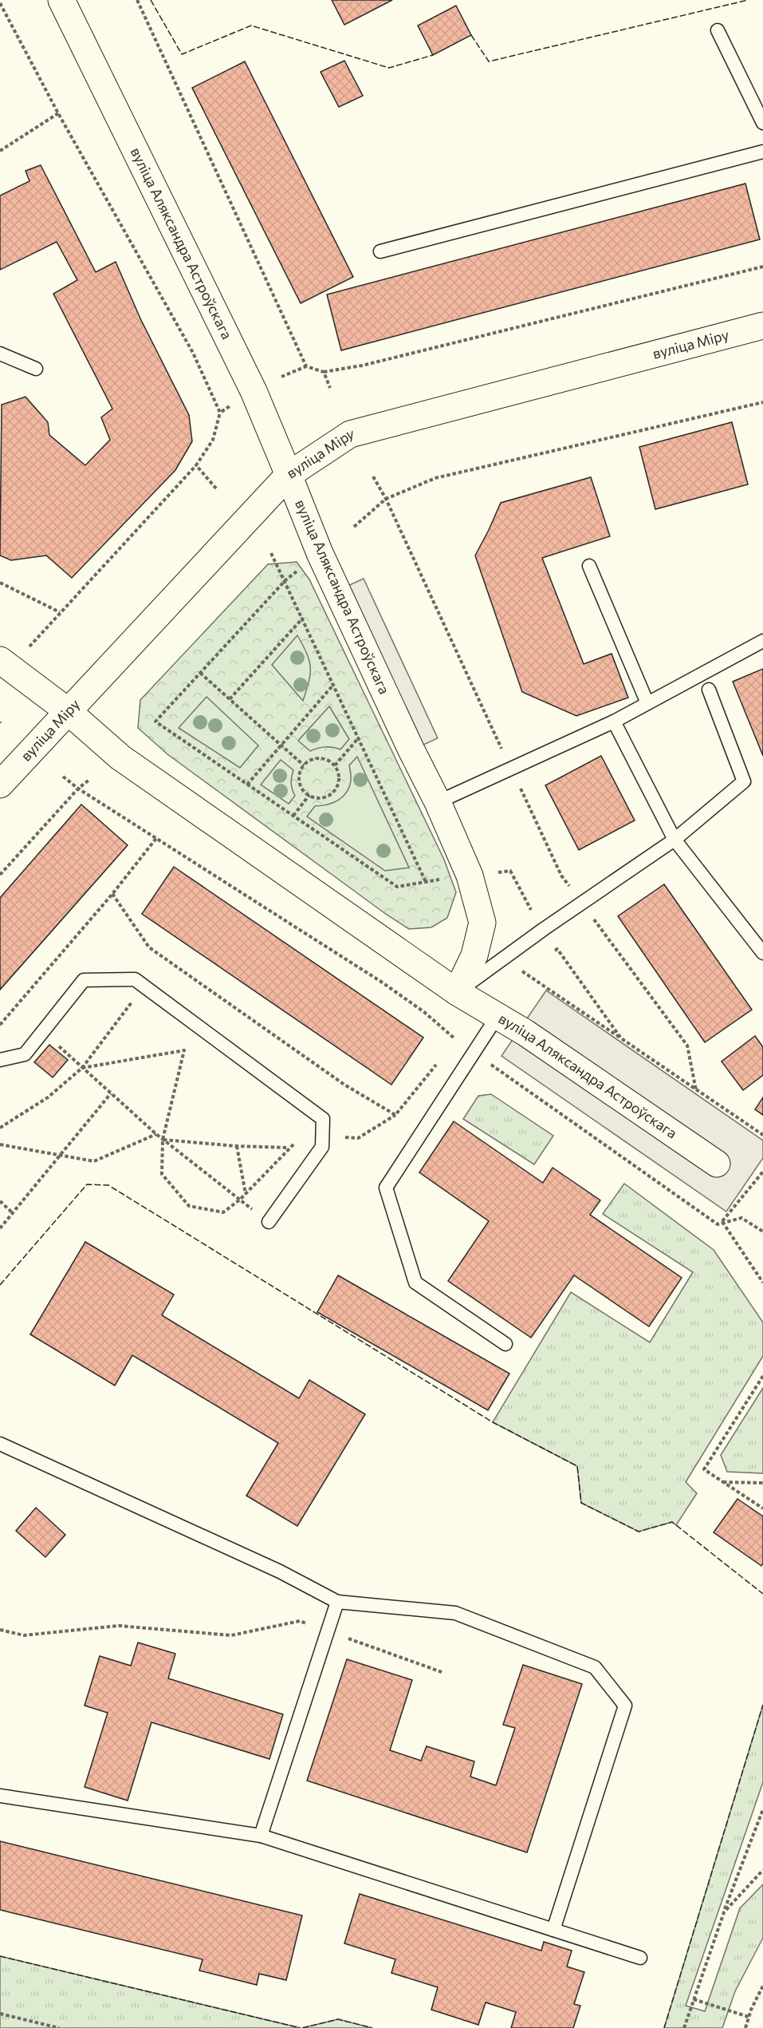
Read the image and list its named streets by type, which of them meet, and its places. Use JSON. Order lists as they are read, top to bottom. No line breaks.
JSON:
{"streets":{"street":["вуліца Аляксандра Астроўскага","вуліца Міру"]},"crossings":[["вуліца Аляксандра Астроўскага","вуліца Міру"]]}
